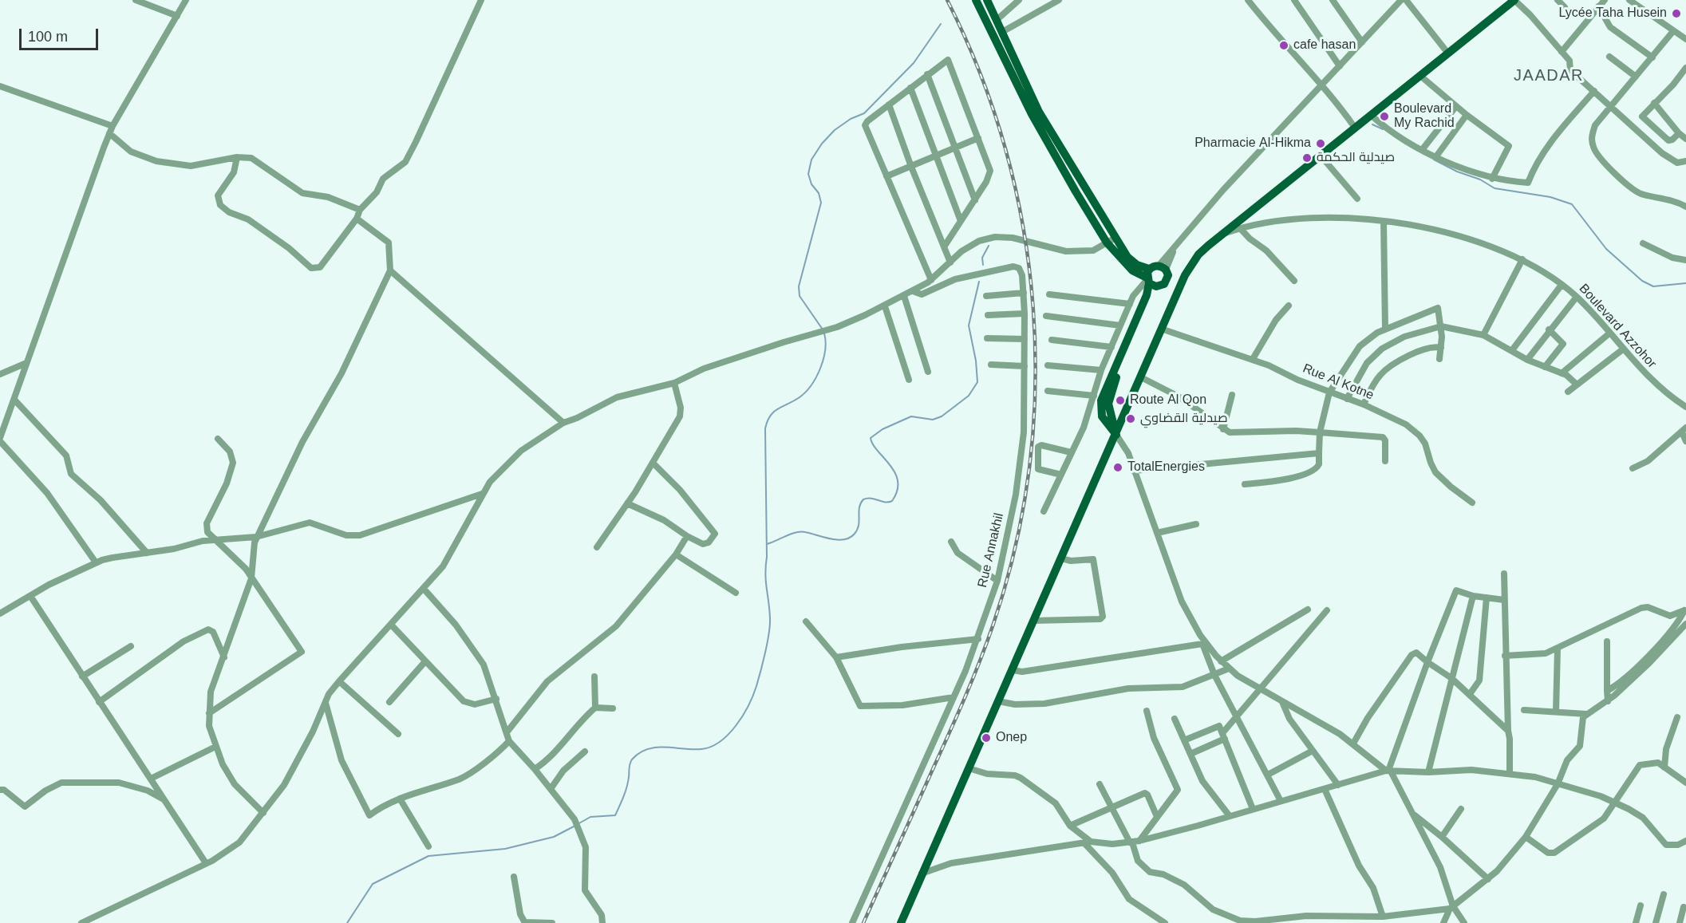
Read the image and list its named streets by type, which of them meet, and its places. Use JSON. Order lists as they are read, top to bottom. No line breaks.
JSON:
{"streets":{"street":["Boulevard Azzohor","Rue Al Kotne","Rue Annakhil"]},"districts":["JAADAR"],"places":["Lycée Taha Husein","cafe hasan","Boulevard My Rachid","Pharmacie Al-Hikma","صيدلية الحكمة","Route Al Qon","صيدلية القضاوي","TotalEnergies","Onep"],"scale_bar":"100 m"}
